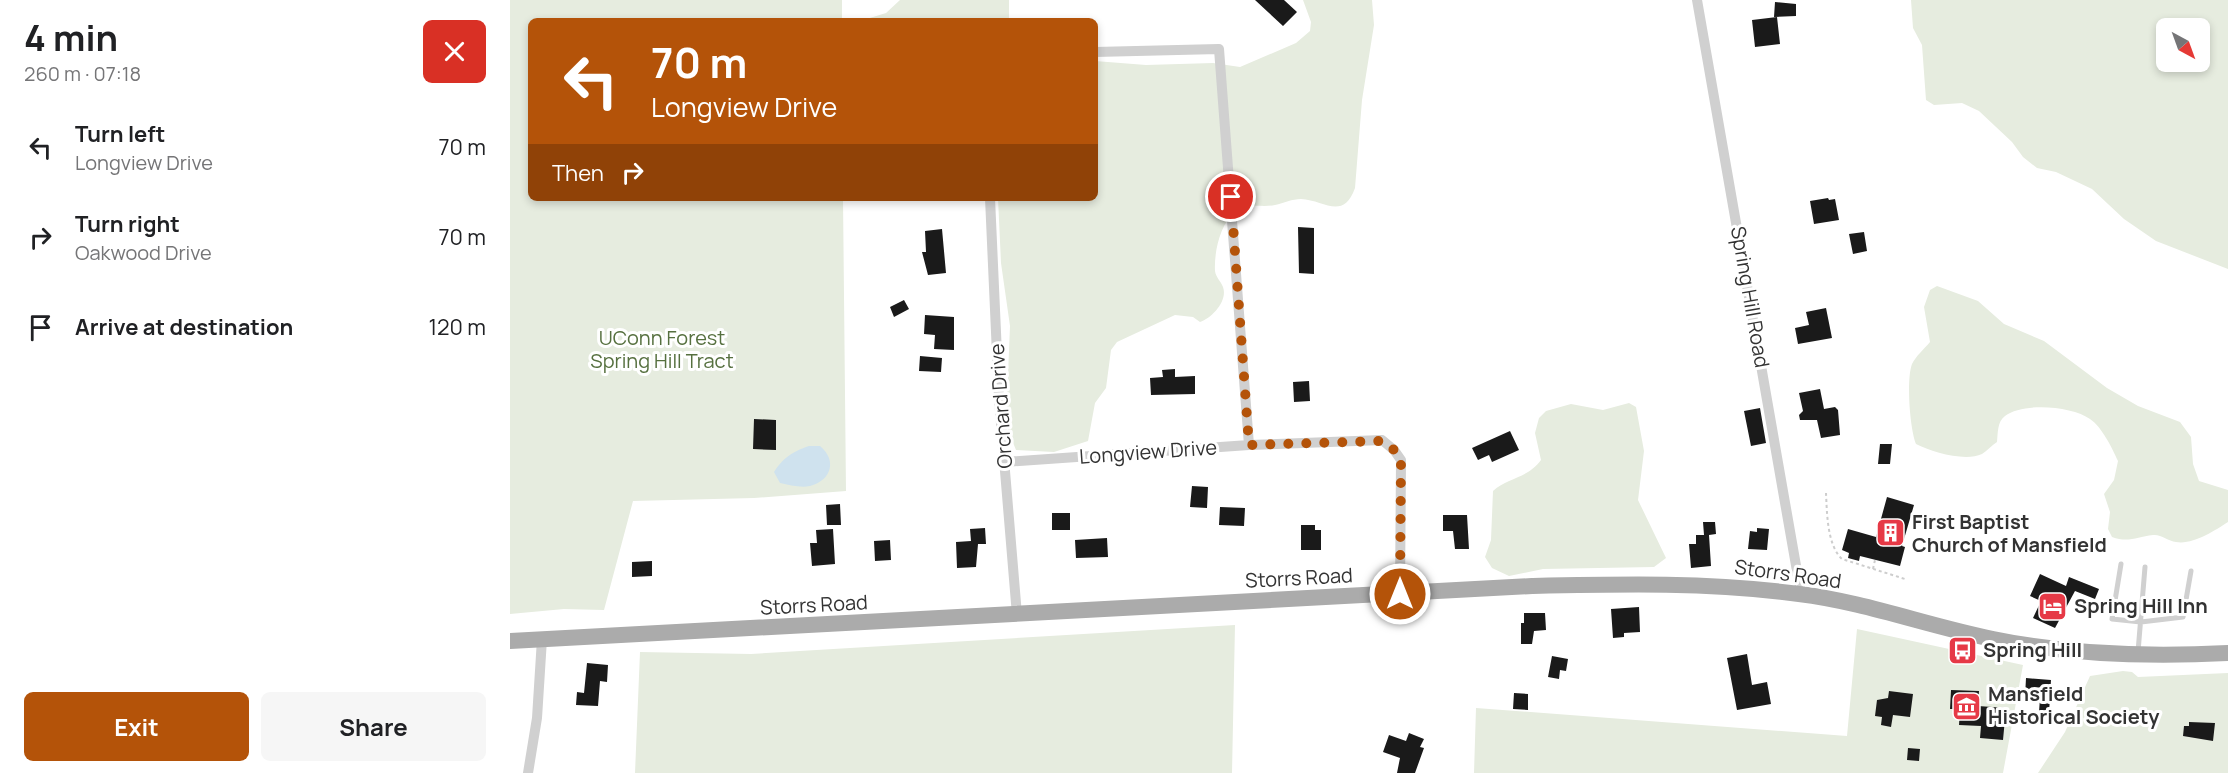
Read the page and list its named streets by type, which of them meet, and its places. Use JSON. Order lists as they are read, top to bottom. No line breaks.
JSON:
{"streets":{"main road":["Storrs Road"],"street":["Spring Hill Road","Orchard Drive","Longview Drive"]},"crossings":[["Spring Hill Road","Storrs Road"],["Orchard Drive","Longview Drive"],["Orchard Drive","Storrs Road"],["Longview Drive","Storrs Road"]],"parks":["UConn Forest Spring Hill Tract"],"places":{"building":["First Baptist Church of Mansfield"],"hotel":["Spring Hill Inn"],"bus stop":["Spring Hill"],"museum":["Mansfield Historical Society"]},"north":"bottom right","page":{"heading":["4 min","260 m · 07:18"],"turn":["70 m","Longview Drive"],"list":[{"name":"Turn left","note":"Longview Drive","value":"70 m"},{"name":"Turn right","note":"Oakwood Drive","value":"70 m"},{"name":"Arrive at destination","value":"120 m"}],"then":"Then","buttons":["Exit","Share"]}}
